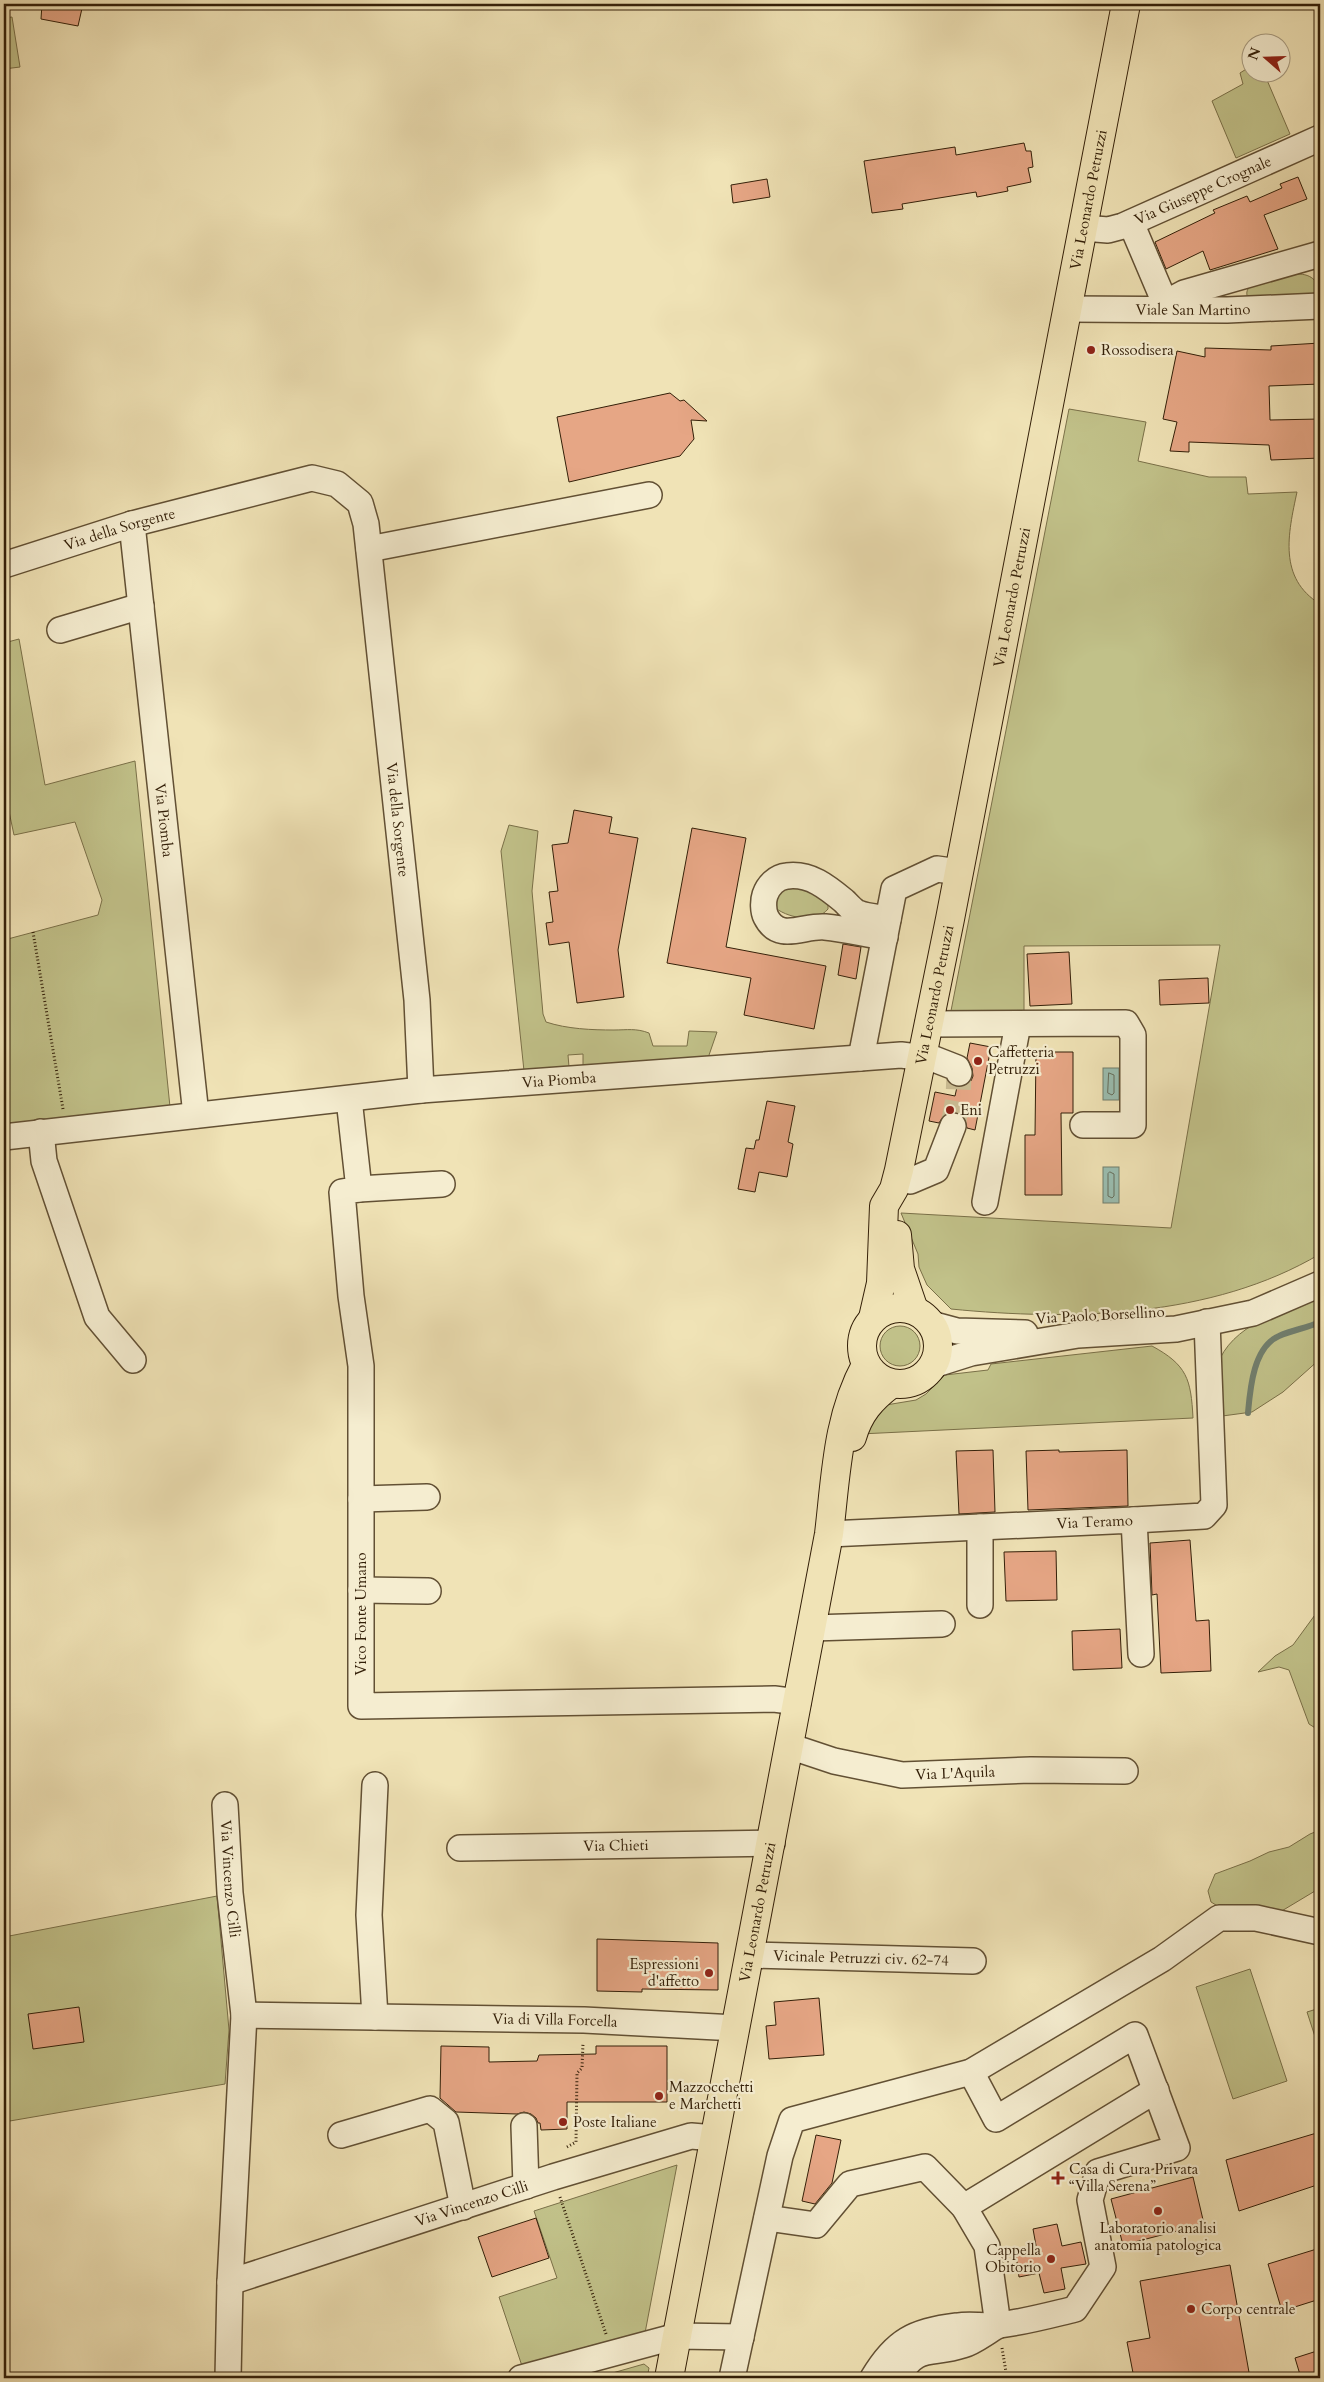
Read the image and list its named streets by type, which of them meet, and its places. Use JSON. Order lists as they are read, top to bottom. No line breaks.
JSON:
{"streets":{"main road":["Via Leonardo Petruzzi"],"street":["Via Giuseppe Crognale","Viale San Martino","Via della Sorgente","Via Piomba","Via Paolo Borsellino","Via Teramo","Vico Fonte Umano","Via L'Aquila","Via Chieti","Via Vincenzo Cilli","Vicinale Petruzzi civ. 62-74","Via di Villa Forcella"]},"crossings":[["Via Giuseppe Crognale","Via Leonardo Petruzzi"],["Via Leonardo Petruzzi","Viale San Martino"],["Via Leonardo Petruzzi","Via Piomba"],["Via Leonardo Petruzzi","Via Paolo Borsellino"],["Via Leonardo Petruzzi","Via Teramo"],["Via Leonardo Petruzzi","Vico Fonte Umano"],["Via Leonardo Petruzzi","Via L'Aquila"],["Via Leonardo Petruzzi","Via Chieti"],["Via Leonardo Petruzzi","Via Vincenzo Cilli"],["Via Leonardo Petruzzi","Vicinale Petruzzi civ. 62-74"],["Via Leonardo Petruzzi","Via di Villa Forcella"],["Via della Sorgente","Via Piomba"],["Via Vincenzo Cilli","Via di Villa Forcella"]],"places":{"other":["Rossodisera","Caffetteria Petruzzi","Eni","Espressioni d'affetto","Mazzocchetti e Marchetti","Poste Italiane","Laboratorio analisi anatomia patologica","Cappella Obitorio","Corpo centrale"],"health":["Casa di Cura Privata “Villa Serena”"]},"north":"left"}
